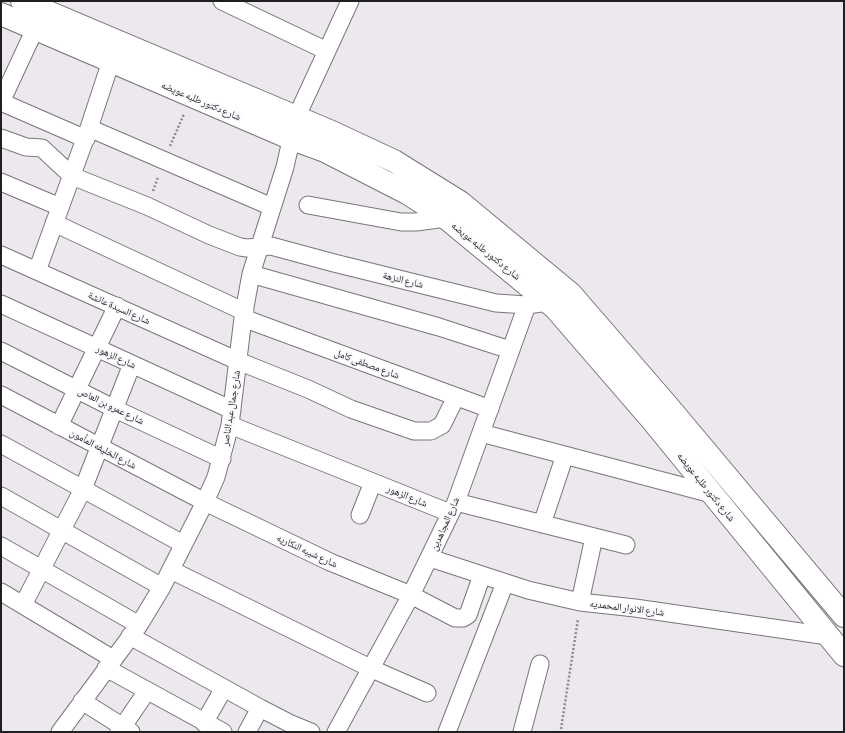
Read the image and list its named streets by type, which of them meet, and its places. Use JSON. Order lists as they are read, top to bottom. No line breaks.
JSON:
{"streets":{"street":["شارع دكتور طلبه عويضه","شارع النزهة","شارع السيدة عائشة","شارع الزهور","شارع مصطفى كامل","شارع عمرو بن العاص","شارع جمال عبد الناصر","شارع الخليفه المأمون","شارع المجاهدين","شارع شيبه النكاريه","شارع الانوار المحمديه"]},"crossings":[["شارع دكتور طلبه عويضه","شارع النزهة"],["شارع دكتور طلبه عويضه","شارع جمال عبد الناصر"],["شارع دكتور طلبه عويضه","شارع الانوار المحمديه"],["شارع النزهة","شارع جمال عبد الناصر"],["شارع النزهة","شارع المجاهدين"],["شارع السيدة عائشة","شارع مصطفى كامل"],["شارع السيدة عائشة","شارع جمال عبد الناصر"],["شارع الزهور","شارع جمال عبد الناصر"],["شارع الزهور","شارع المجاهدين"],["شارع مصطفى كامل","شارع جمال عبد الناصر"],["شارع مصطفى كامل","شارع المجاهدين"],["شارع عمرو بن العاص","شارع جمال عبد الناصر"],["شارع جمال عبد الناصر","شارع الخليفه المأمون"],["شارع جمال عبد الناصر","شارع شيبه النكاريه"],["شارع الخليفه المأمون","شارع شيبه النكاريه"],["شارع المجاهدين","شارع شيبه النكاريه"],["شارع المجاهدين","شارع الانوار المحمديه"],["شارع شيبه النكاريه","شارع الانوار المحمديه"]]}
